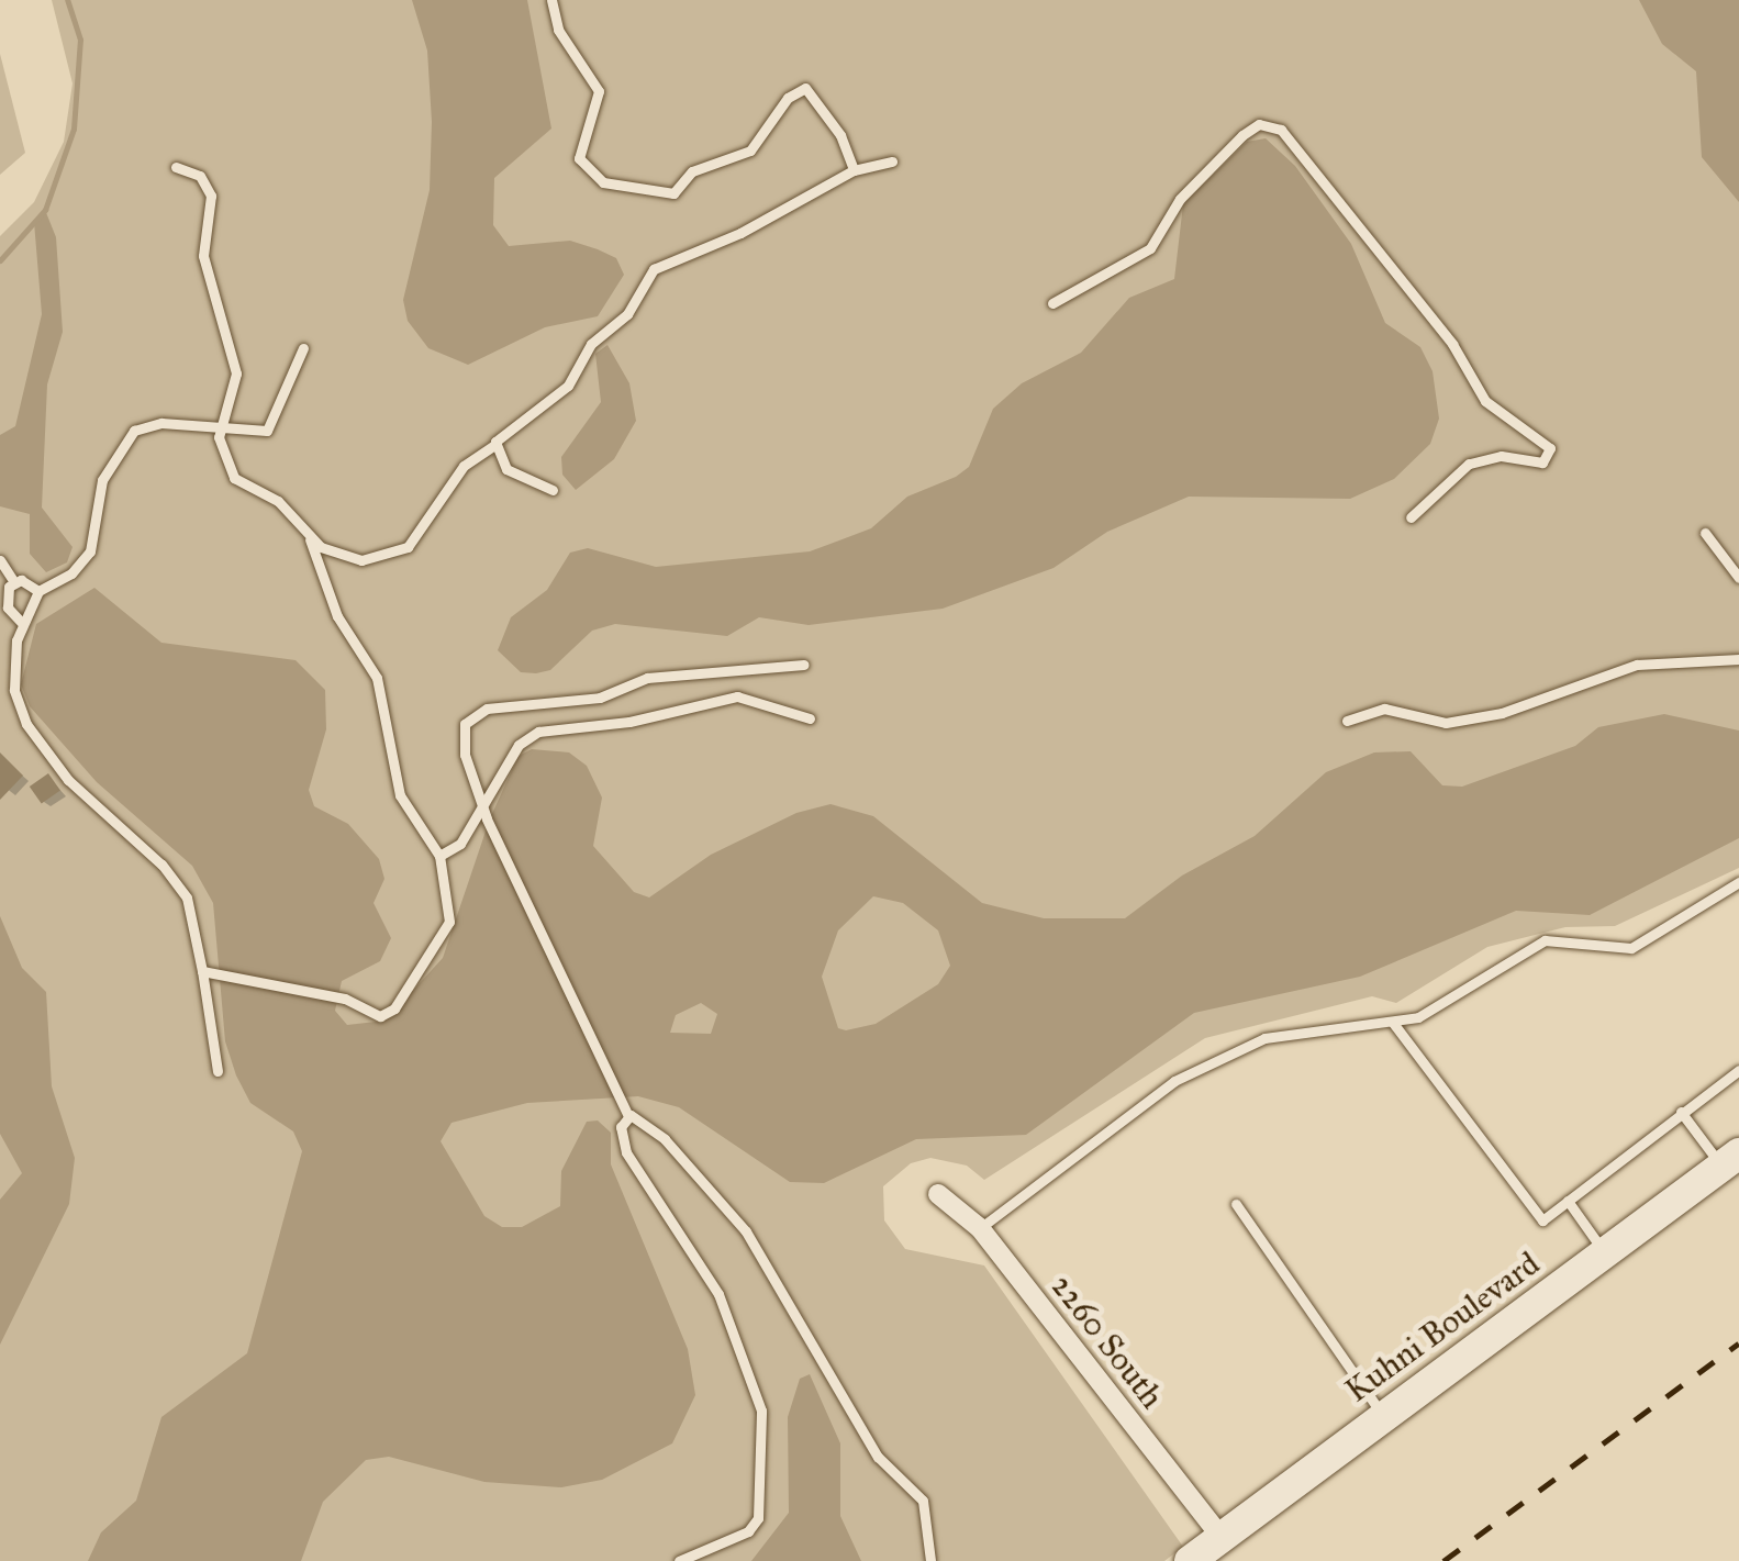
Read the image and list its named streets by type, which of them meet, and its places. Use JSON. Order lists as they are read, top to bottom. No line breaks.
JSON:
{"streets":{"street":["Kuhni Boulevard","2260 South"]},"crossings":[["Kuhni Boulevard","2260 South"]]}
